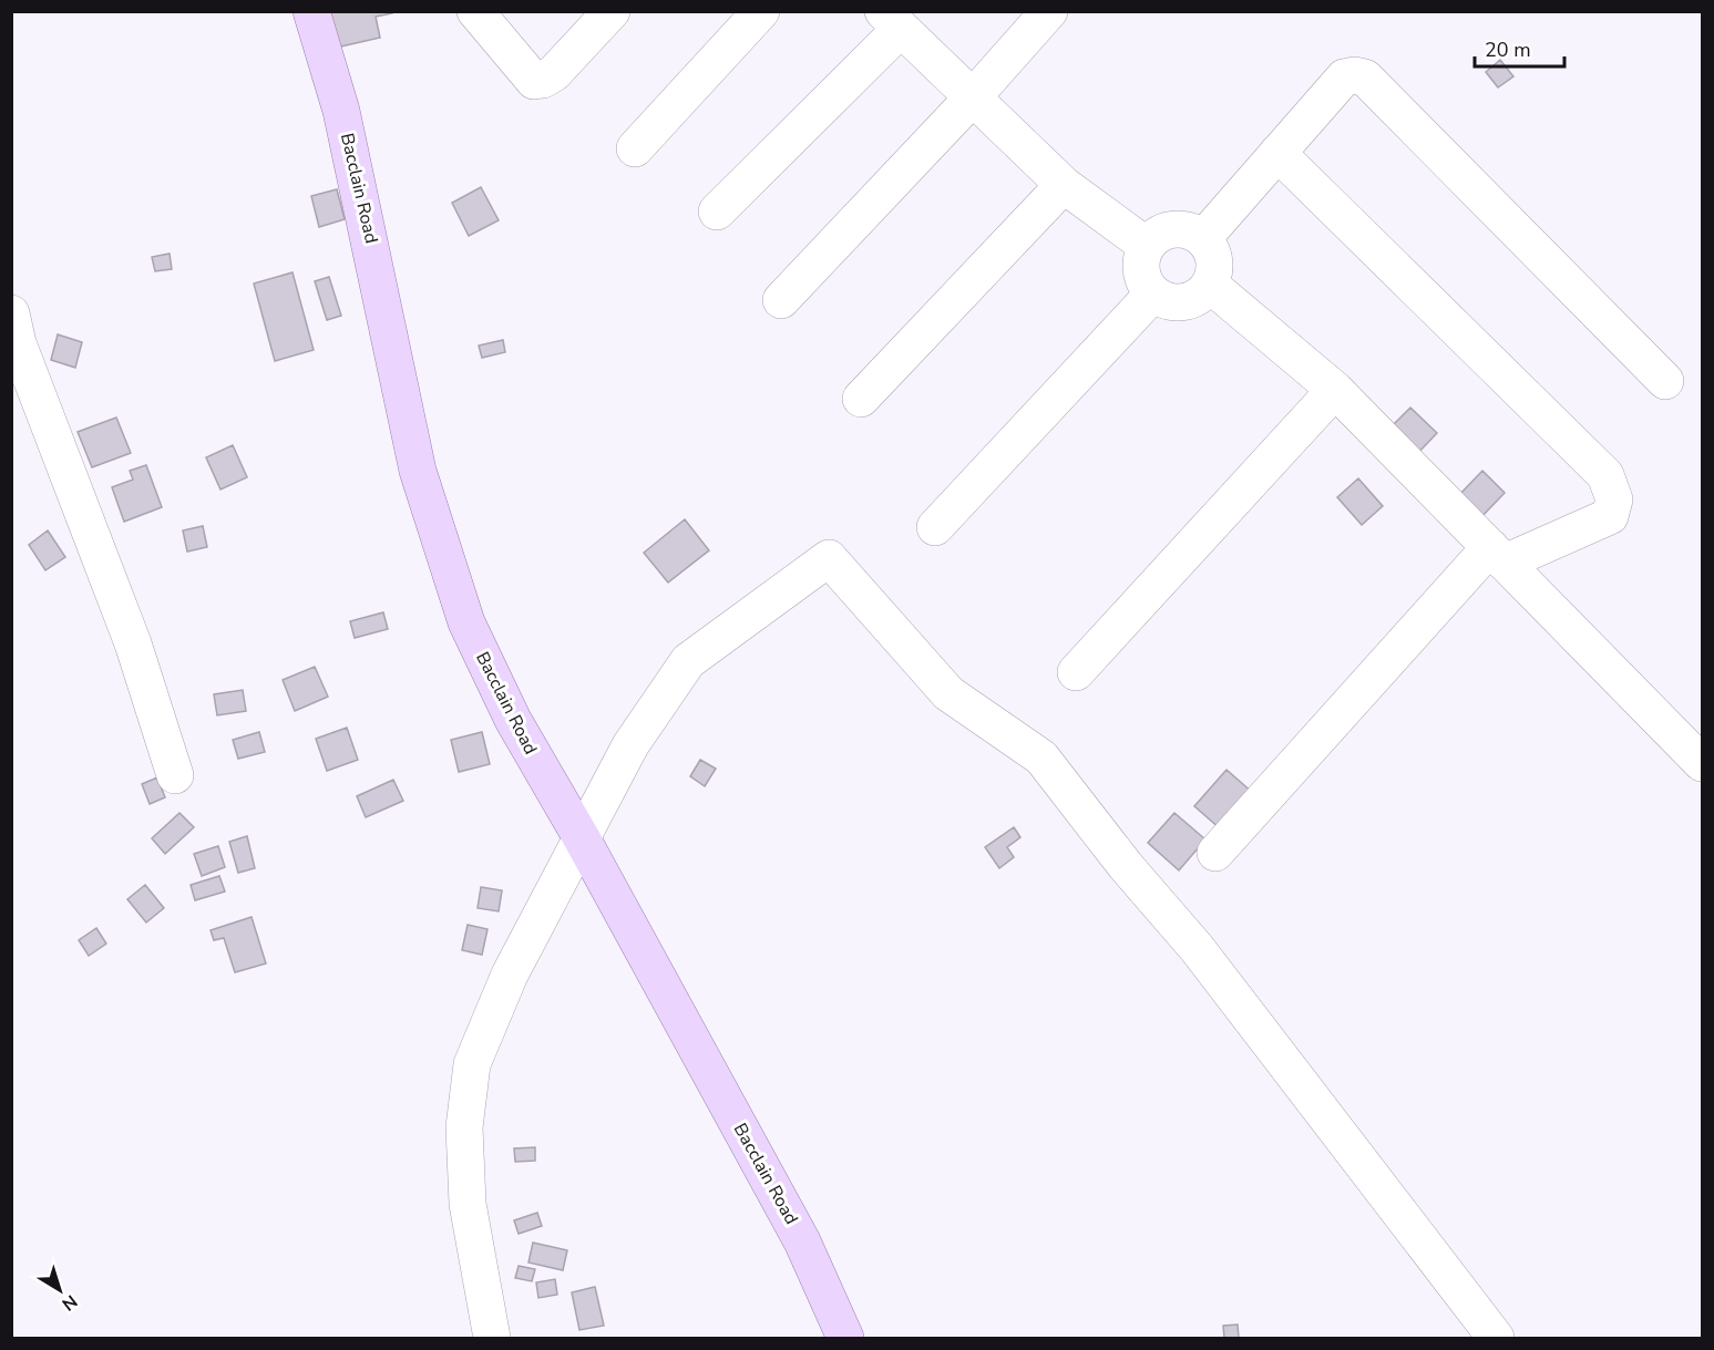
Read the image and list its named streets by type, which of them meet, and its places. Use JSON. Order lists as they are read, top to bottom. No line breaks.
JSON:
{"streets":{"main road":["Bacclain Road"]},"scale_bar":"20 m","north":"bottom right"}
